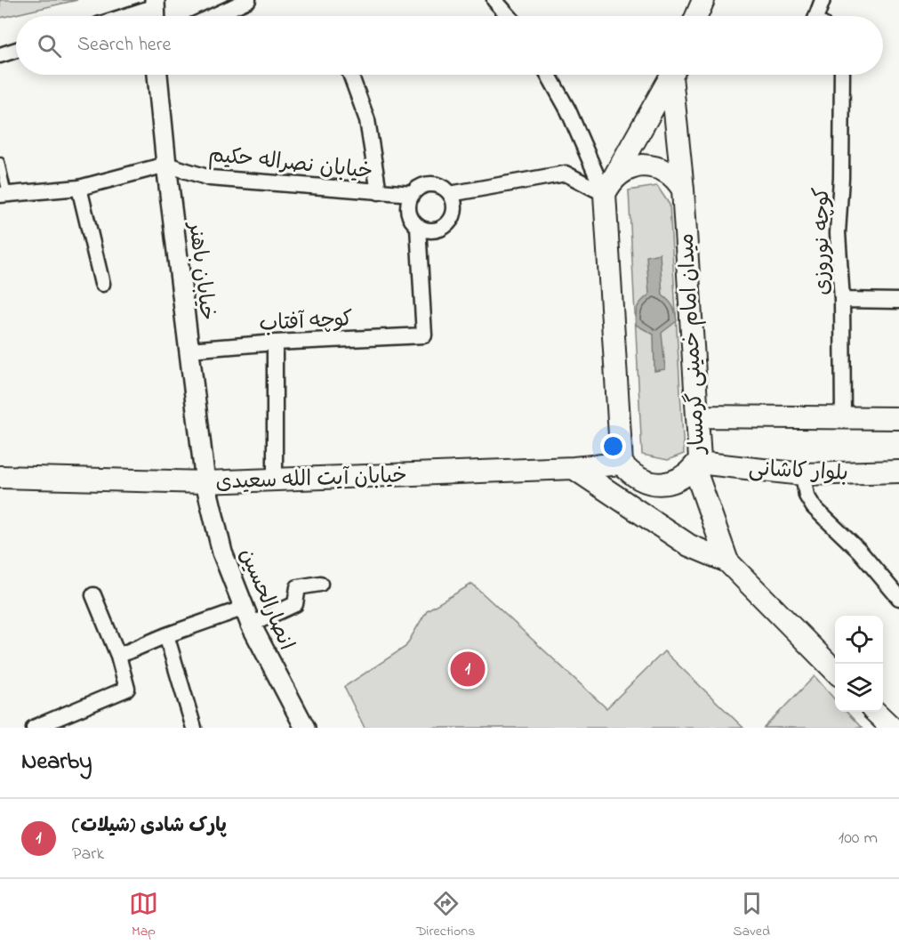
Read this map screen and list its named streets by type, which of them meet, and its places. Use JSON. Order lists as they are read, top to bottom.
{
  "streets": {
    "main road": ["میدان امام خمینی گرمسار", "بلوار کاشانی", "خیابان آیت الله سعیدی"],
    "street": [
      "خیابان نصراله حکیم",
      "کوچه نوروزی",
      "خیابان باهنر",
      "کوچه آفتاب",
      "انصارالحسین"
    ]
  },
  "crossings": [
    ["خیابان نصراله حکیم", "خیابان باهنر"],
    ["خیابان نصراله حکیم", "کوچه آفتاب"],
    ["خیابان باهنر", "کوچه آفتاب"],
    ["خیابان باهنر", "خیابان آیت الله سعیدی"],
    ["خیابان باهنر", "انصارالحسین"],
    ["میدان امام خمینی گرمسار", "بلوار کاشانی"],
    ["میدان امام خمینی گرمسار", "خیابان آیت الله سعیدی"],
    ["خیابان آیت الله سعیدی", "انصارالحسین"]
  ],
  "page": {
    "search": "Search here",
    "pins": "1",
    "heading": "Nearby",
    "list": [
      {
        "mark": "1",
        "name": "پارک شادی (شیلات)",
        "note": "Park",
        "value": "100 m"
      }
    ],
    "nav": ["Map", "Directions", "Saved"]
  }
}
